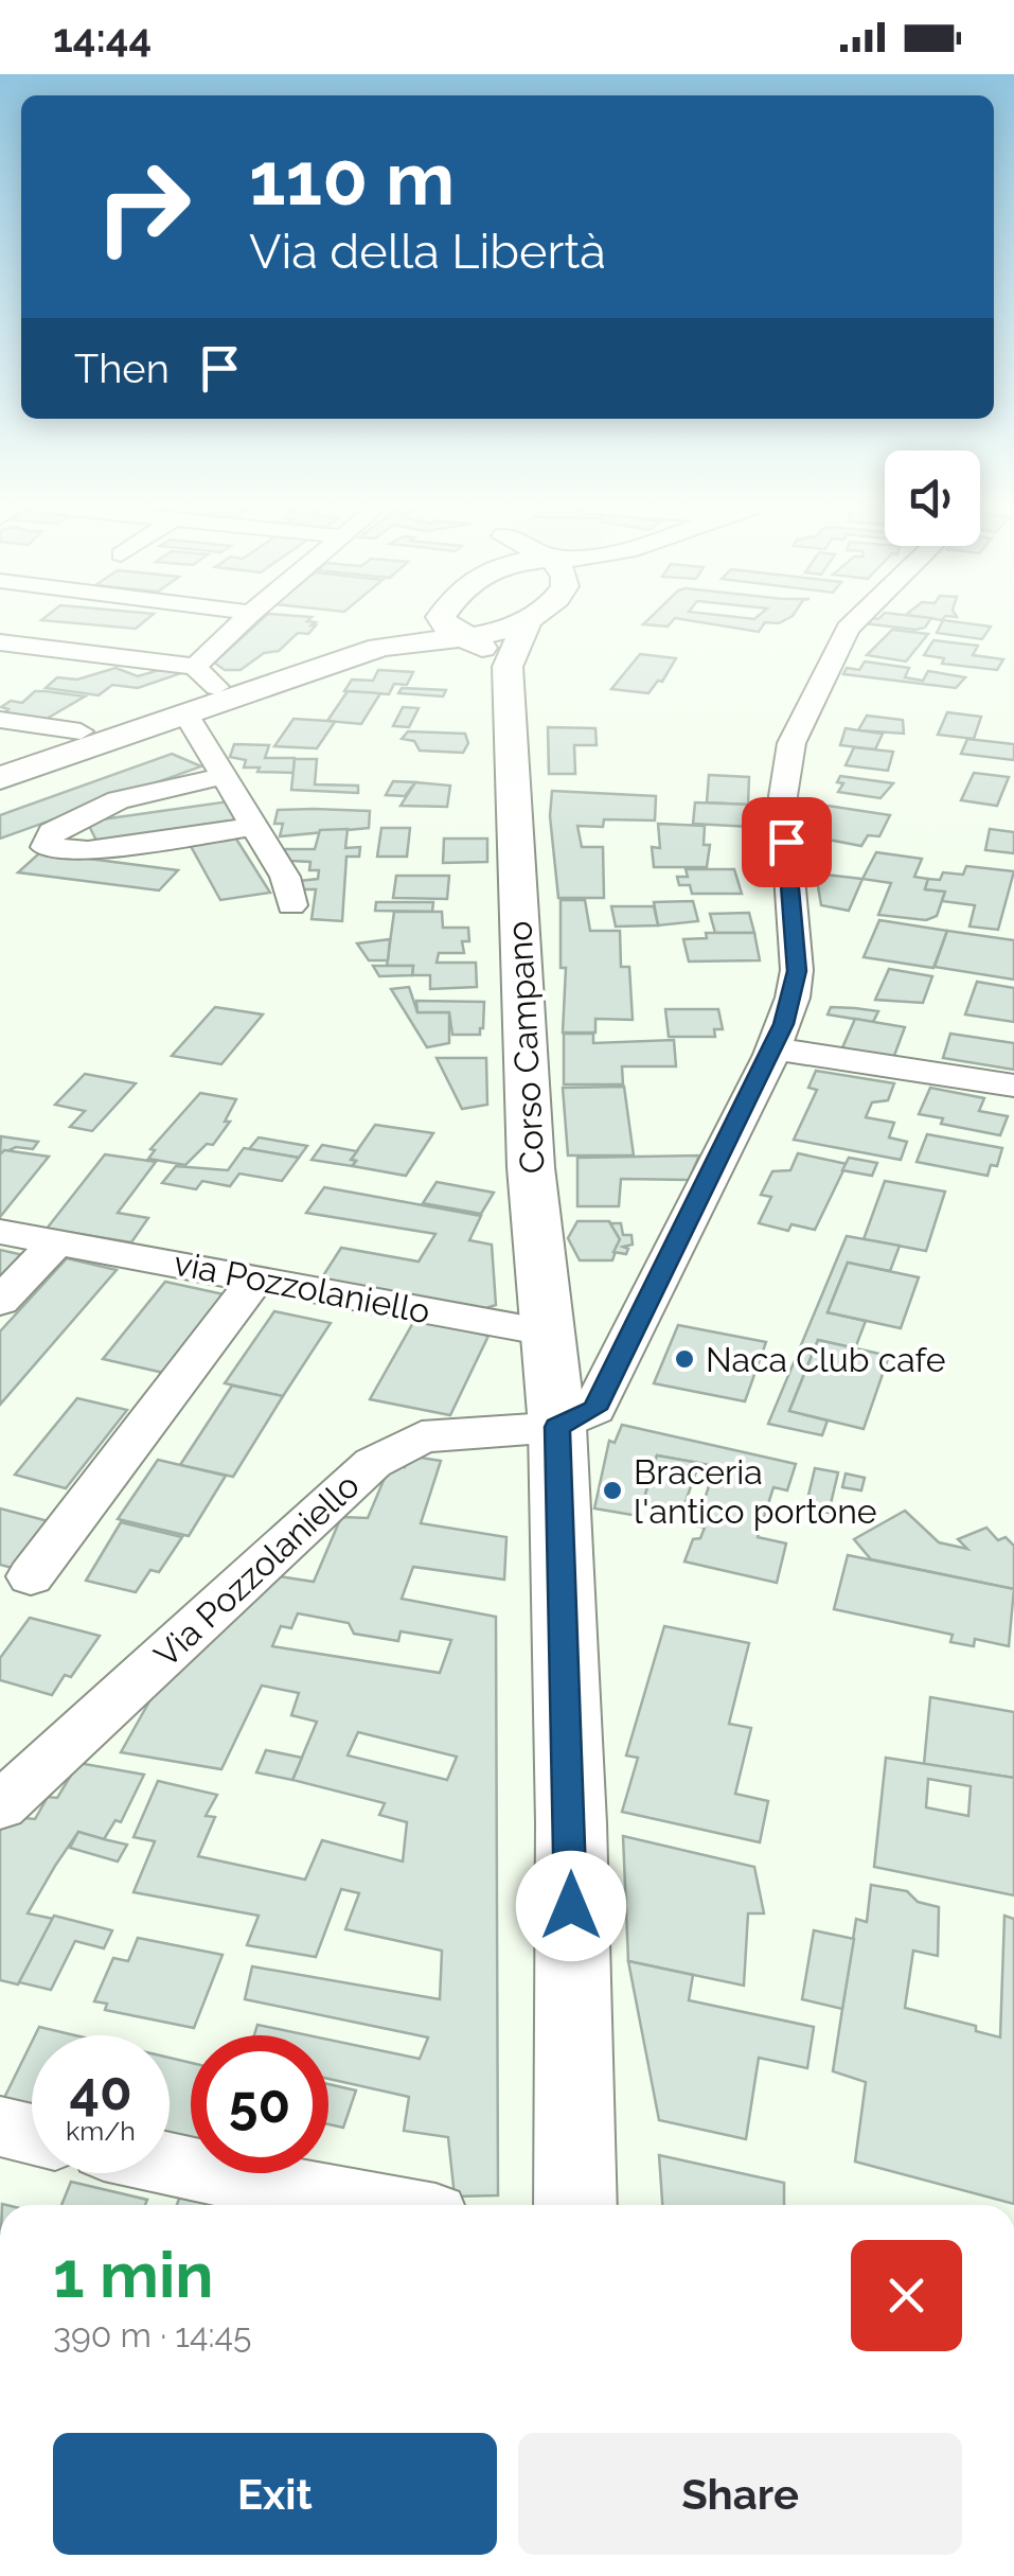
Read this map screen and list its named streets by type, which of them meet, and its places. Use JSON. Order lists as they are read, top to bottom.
{
  "streets": {
    "main road": ["Corso Campano"],
    "street": ["via Pozzolaniello", "Via Pozzolaniello"]
  },
  "crossings": [
    ["Corso Campano", "via Pozzolaniello"],
    ["Corso Campano", "Via Pozzolaniello"],
    ["via Pozzolaniello", "Via Pozzolaniello"]
  ],
  "places": ["Naca Club cafe", "Braceria l'antico portone"],
  "page": {
    "status": "14:44",
    "turn": ["110 m", "Via della Libertà"],
    "then": "Then",
    "speed": "40 km/h",
    "limit": "50",
    "heading": ["1 min", "390 m · 14:45"],
    "buttons": ["Exit", "Share"]
  }
}
